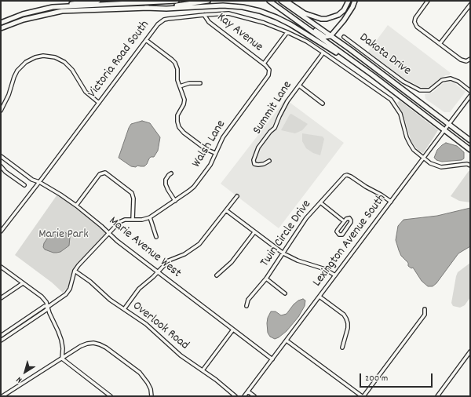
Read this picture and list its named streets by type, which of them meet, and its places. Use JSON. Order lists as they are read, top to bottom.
{
  "streets": {
    "street": [
      "Kay Avenue",
      "Dakota Drive",
      "Victoria Road South",
      "Summit Lane",
      "Walsh Lane",
      "Twin Circle Drive",
      "Lexington Avenue South",
      "Marie Avenue West",
      "Overlook Road"
    ]
  },
  "crossings": [
    ["Kay Avenue", "Victoria Road South"],
    ["Kay Avenue", "Walsh Lane"],
    ["Victoria Road South", "Summit Lane"],
    ["Victoria Road South", "Lexington Avenue South"],
    ["Victoria Road South", "Marie Avenue West"],
    ["Walsh Lane", "Marie Avenue West"],
    ["Walsh Lane", "Overlook Road"],
    ["Twin Circle Drive", "Lexington Avenue South"],
    ["Lexington Avenue South", "Marie Avenue West"]
  ],
  "parks": ["Marie Park"],
  "scale_bar": "200 m",
  "north": "bottom left"
}
